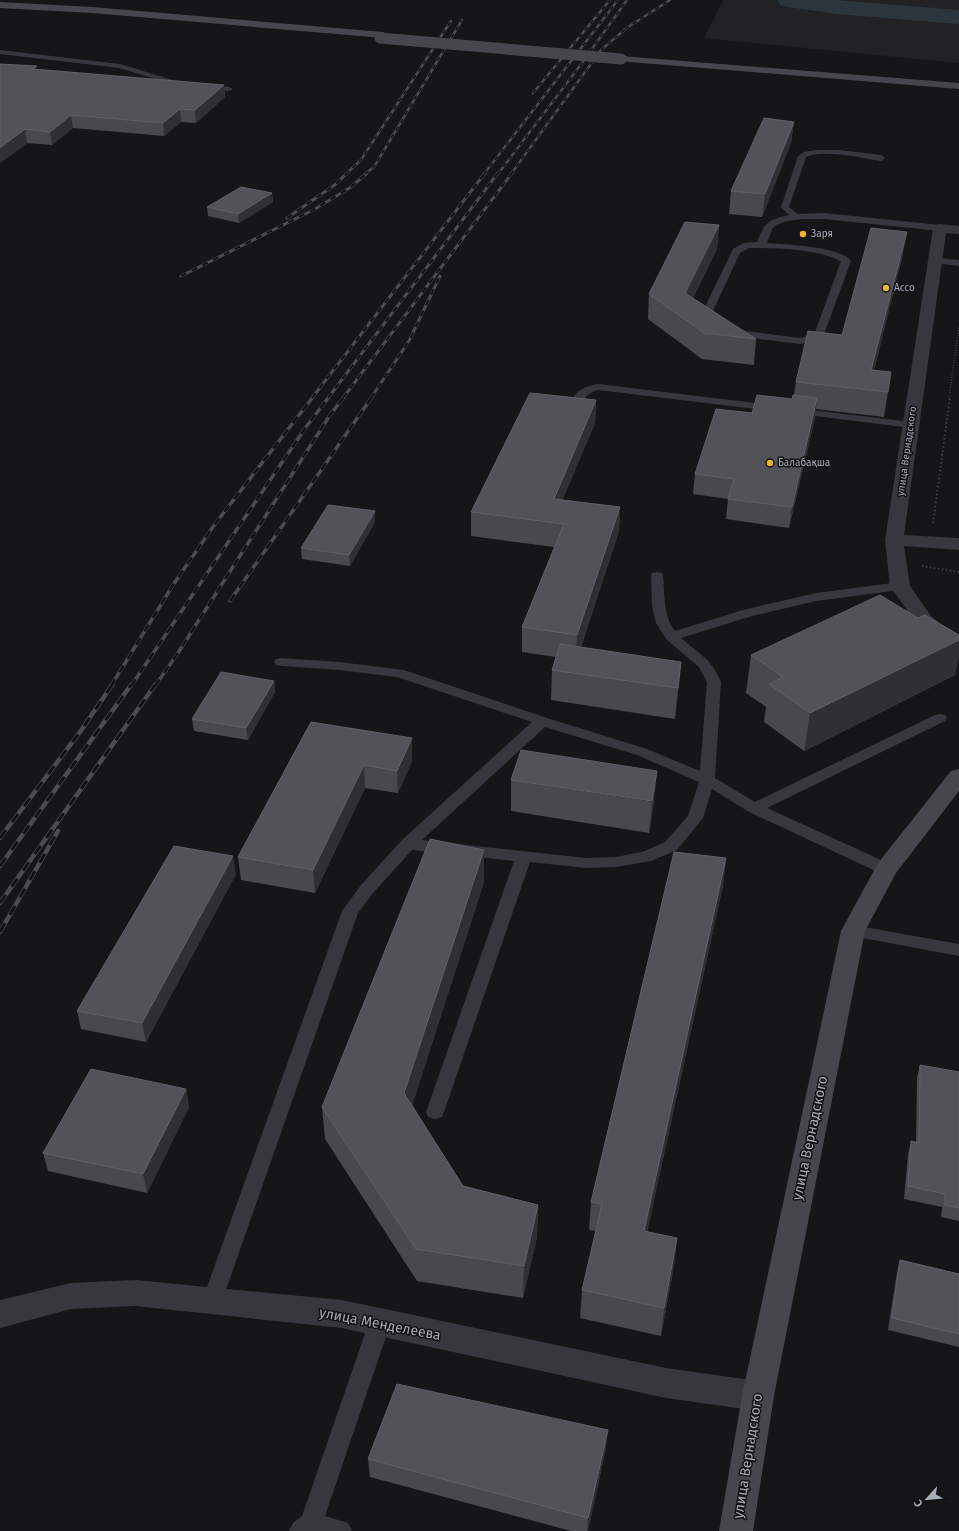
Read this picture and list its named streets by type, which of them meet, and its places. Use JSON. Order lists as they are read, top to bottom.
{
  "streets": {
    "street": ["улица Вернадского", "улица Менделеева"]
  },
  "crossings": [
    ["улица Вернадского", "улица Менделеева"]
  ],
  "places": ["Заря", "Ассо", "Балабақша"],
  "north": "bottom left"
}
